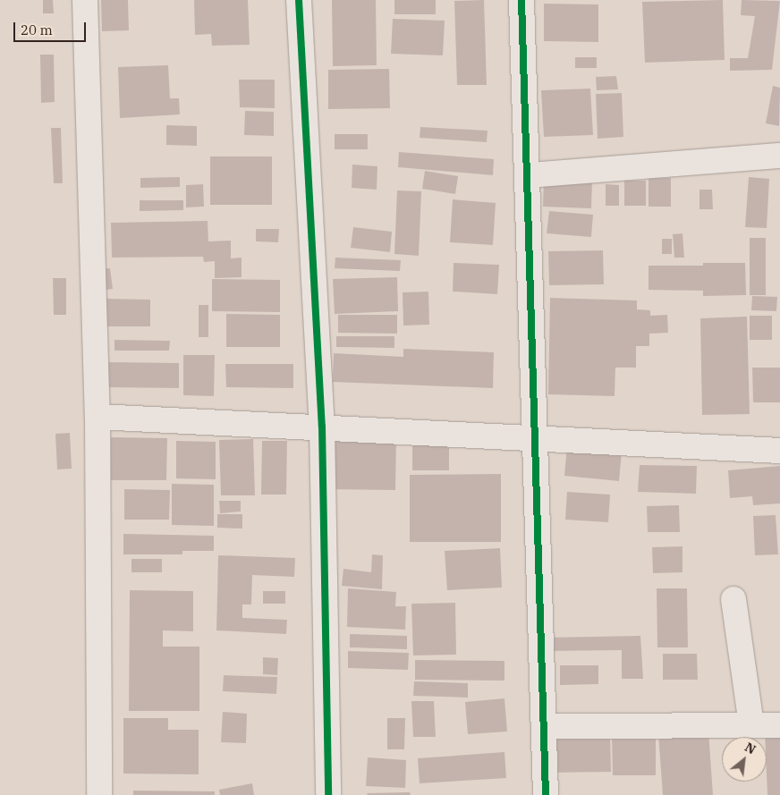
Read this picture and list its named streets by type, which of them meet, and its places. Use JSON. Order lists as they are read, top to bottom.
{
  "scale_bar": "20 m",
  "north": "top right"
}
